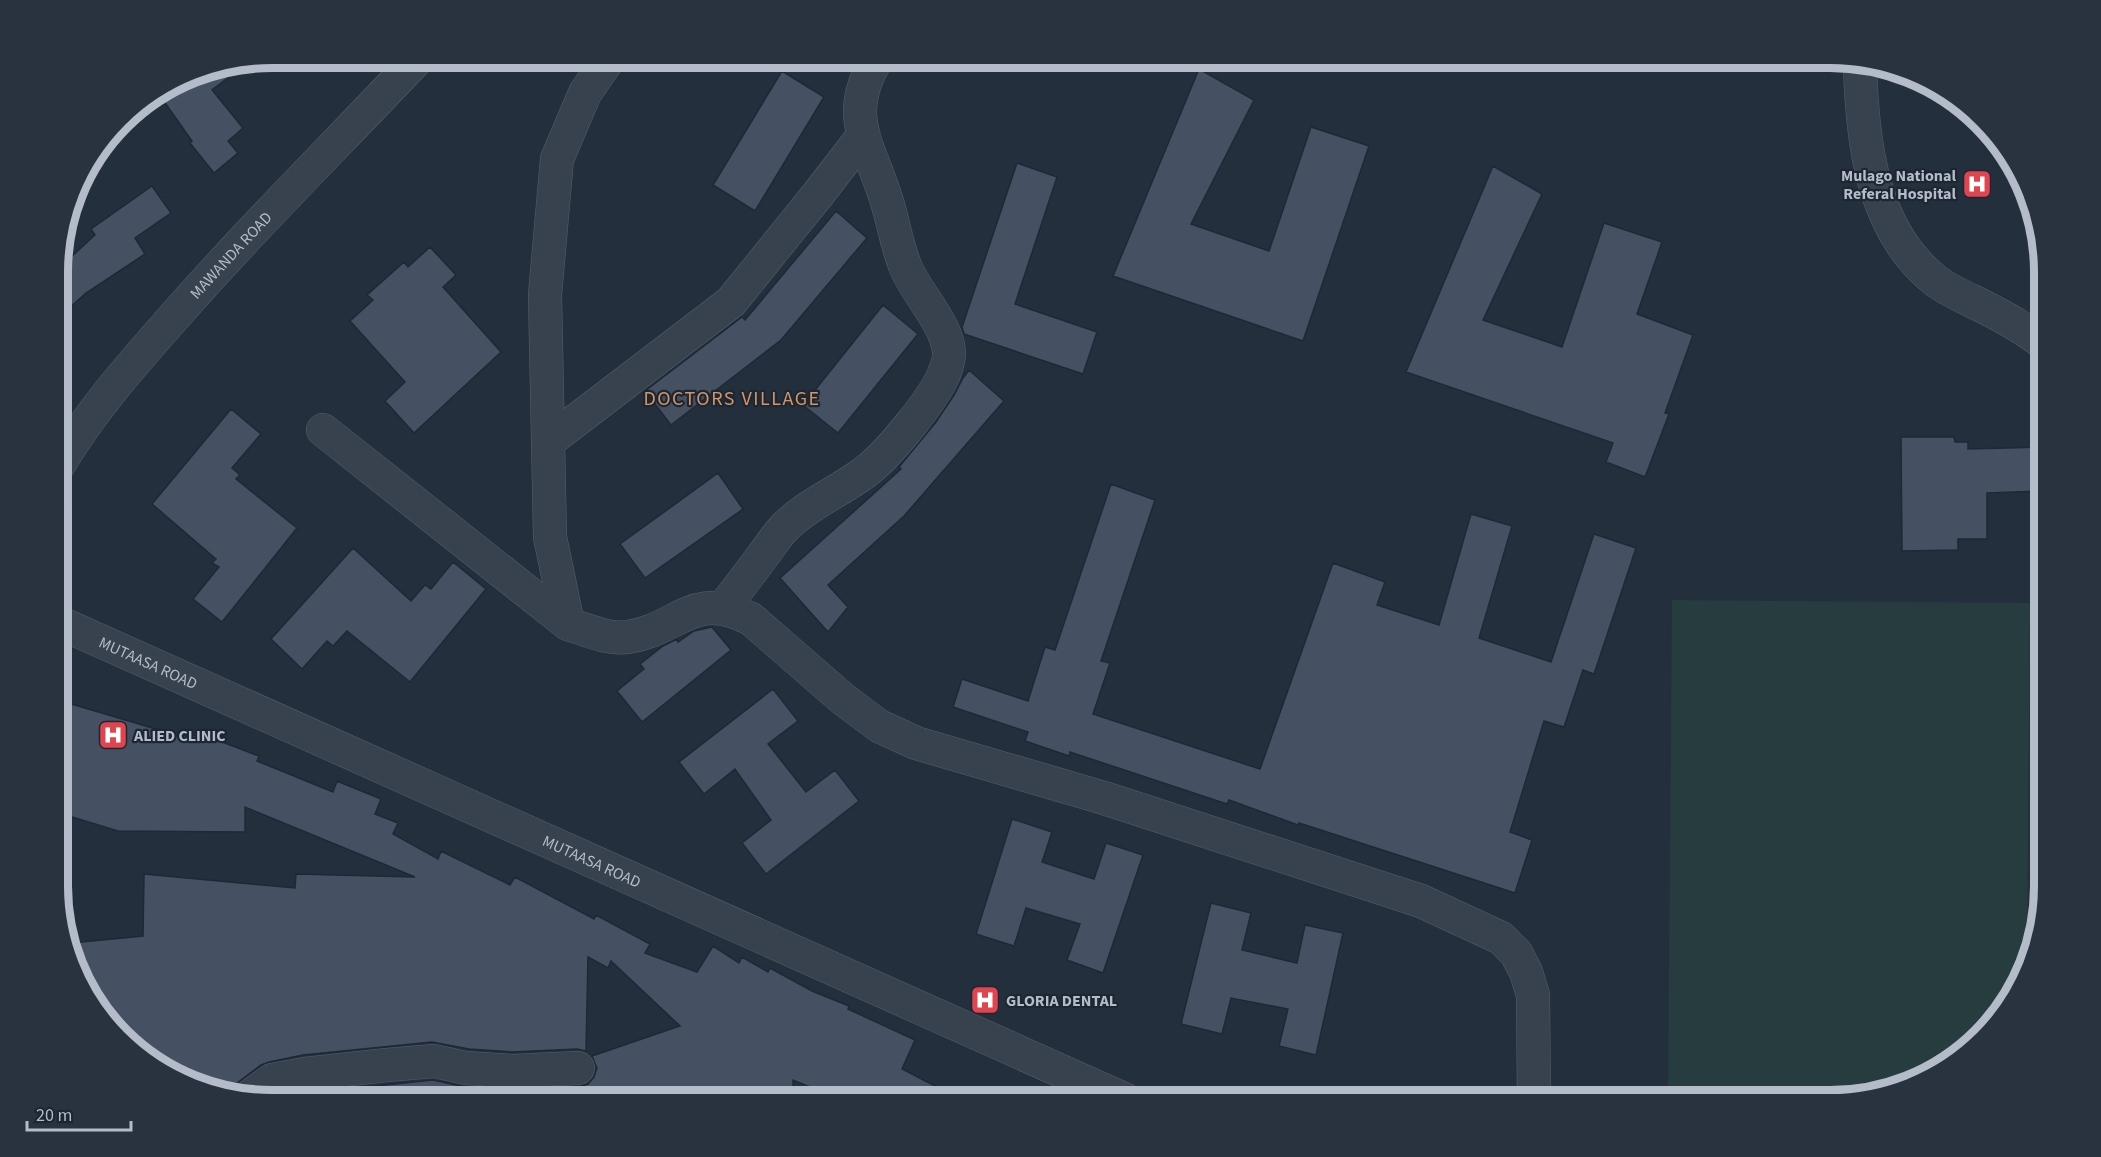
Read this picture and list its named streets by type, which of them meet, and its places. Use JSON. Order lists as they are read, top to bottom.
{
  "streets": {
    "street": ["MAWANDA ROAD", "MUTAASA ROAD"]
  },
  "districts": ["DOCTORS VILLAGE"],
  "places": {
    "hospital": ["Mulago National Referal Hospital", "ALIED CLINIC", "GLORIA DENTAL"]
  },
  "scale_bar": "20 m"
}
